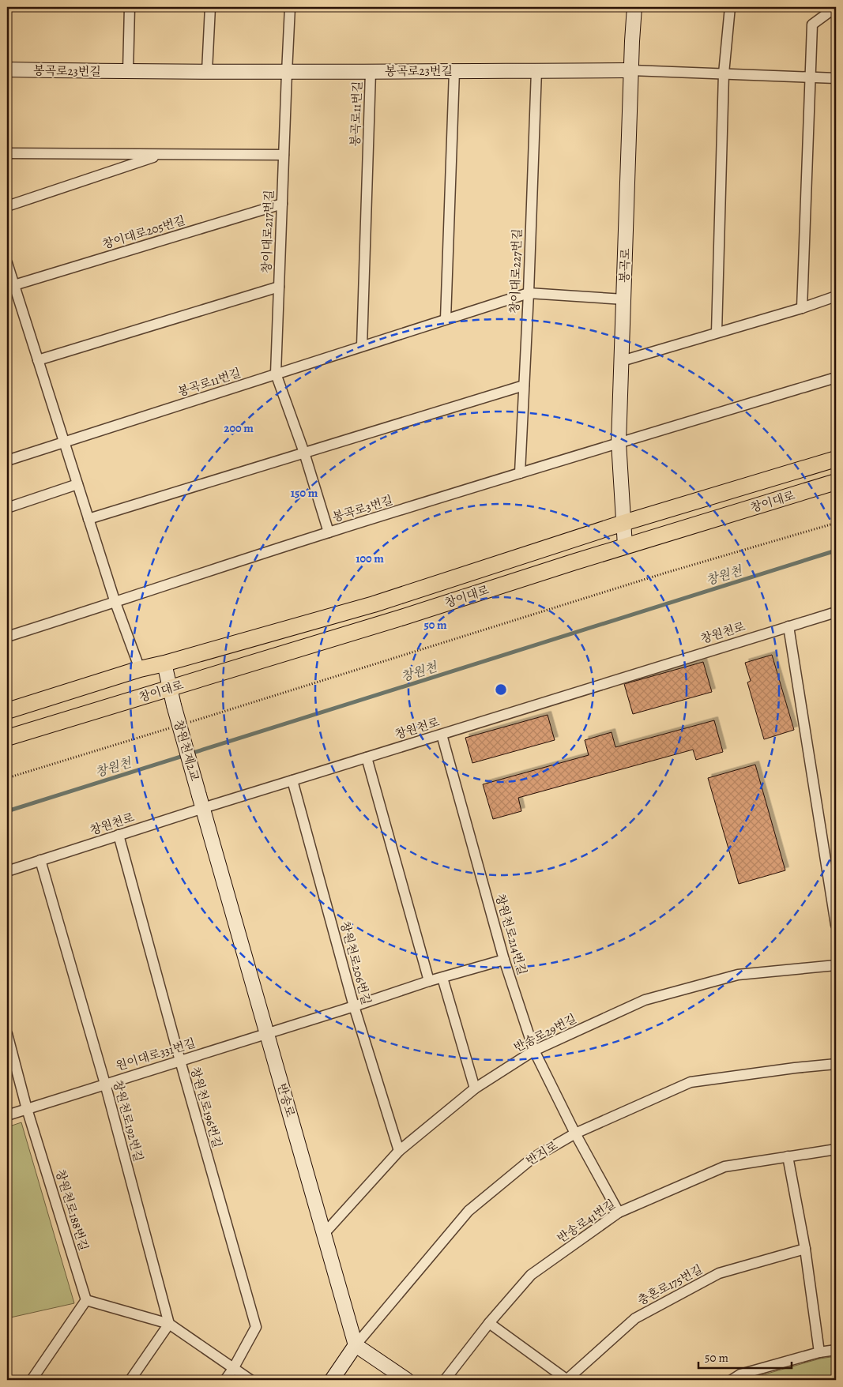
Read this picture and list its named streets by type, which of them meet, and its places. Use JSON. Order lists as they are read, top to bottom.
{
  "streets": {
    "main road": ["창이대로"],
    "street": [
      "봉곡로23번길",
      "봉곡로11번길",
      "창이대로217번길",
      "창이대로205번길",
      "봉곡로",
      "창이대로227번길",
      "봉곡로3번길",
      "창원천로",
      "창원천제2교",
      "창원천로214번길",
      "창원천로206번길",
      "반송로29번길",
      "원이대로331번길",
      "반송로",
      "창원천로196번길",
      "창원천로192번길",
      "반지로",
      "창원천로188번길",
      "반송로41번길",
      "충혼로175번길"
    ]
  },
  "crossings": [
    ["봉곡로23번길", "봉곡로11번길"],
    ["봉곡로23번길", "창이대로217번길"],
    ["봉곡로23번길", "봉곡로"],
    ["봉곡로23번길", "창이대로227번길"],
    ["봉곡로11번길", "창이대로217번길"],
    ["봉곡로11번길", "봉곡로"],
    ["봉곡로11번길", "창이대로227번길"],
    ["창이대로217번길", "창이대로205번길"],
    ["창이대로217번길", "봉곡로3번길"],
    ["봉곡로", "창이대로"],
    ["봉곡로", "봉곡로3번길"],
    ["창이대로227번길", "봉곡로3번길"],
    ["창이대로", "창원천제2교"],
    ["창원천로", "창원천제2교"],
    ["창원천로", "창원천로214번길"],
    ["창원천로", "창원천로206번길"],
    ["창원천로", "반송로"],
    ["창원천로", "창원천로196번길"],
    ["창원천로", "창원천로192번길"],
    ["창원천제2교", "반송로"],
    ["창원천로214번길", "반송로29번길"],
    ["창원천로214번길", "원이대로331번길"],
    ["창원천로214번길", "반지로"],
    ["창원천로214번길", "반송로41번길"],
    ["창원천로206번길", "반송로29번길"],
    ["창원천로206번길", "원이대로331번길"],
    ["반송로29번길", "반송로"],
    ["원이대로331번길", "반송로"],
    ["원이대로331번길", "창원천로196번길"],
    ["원이대로331번길", "창원천로192번길"],
    ["원이대로331번길", "창원천로188번길"],
    ["반송로", "반지로"],
    ["반송로41번길", "충혼로175번길"]
  ],
  "water": ["창원천"],
  "scale_bar": "50 m",
  "rings": [
    "200 m",
    "150 m",
    "100 m",
    "50 m"
  ]
}
